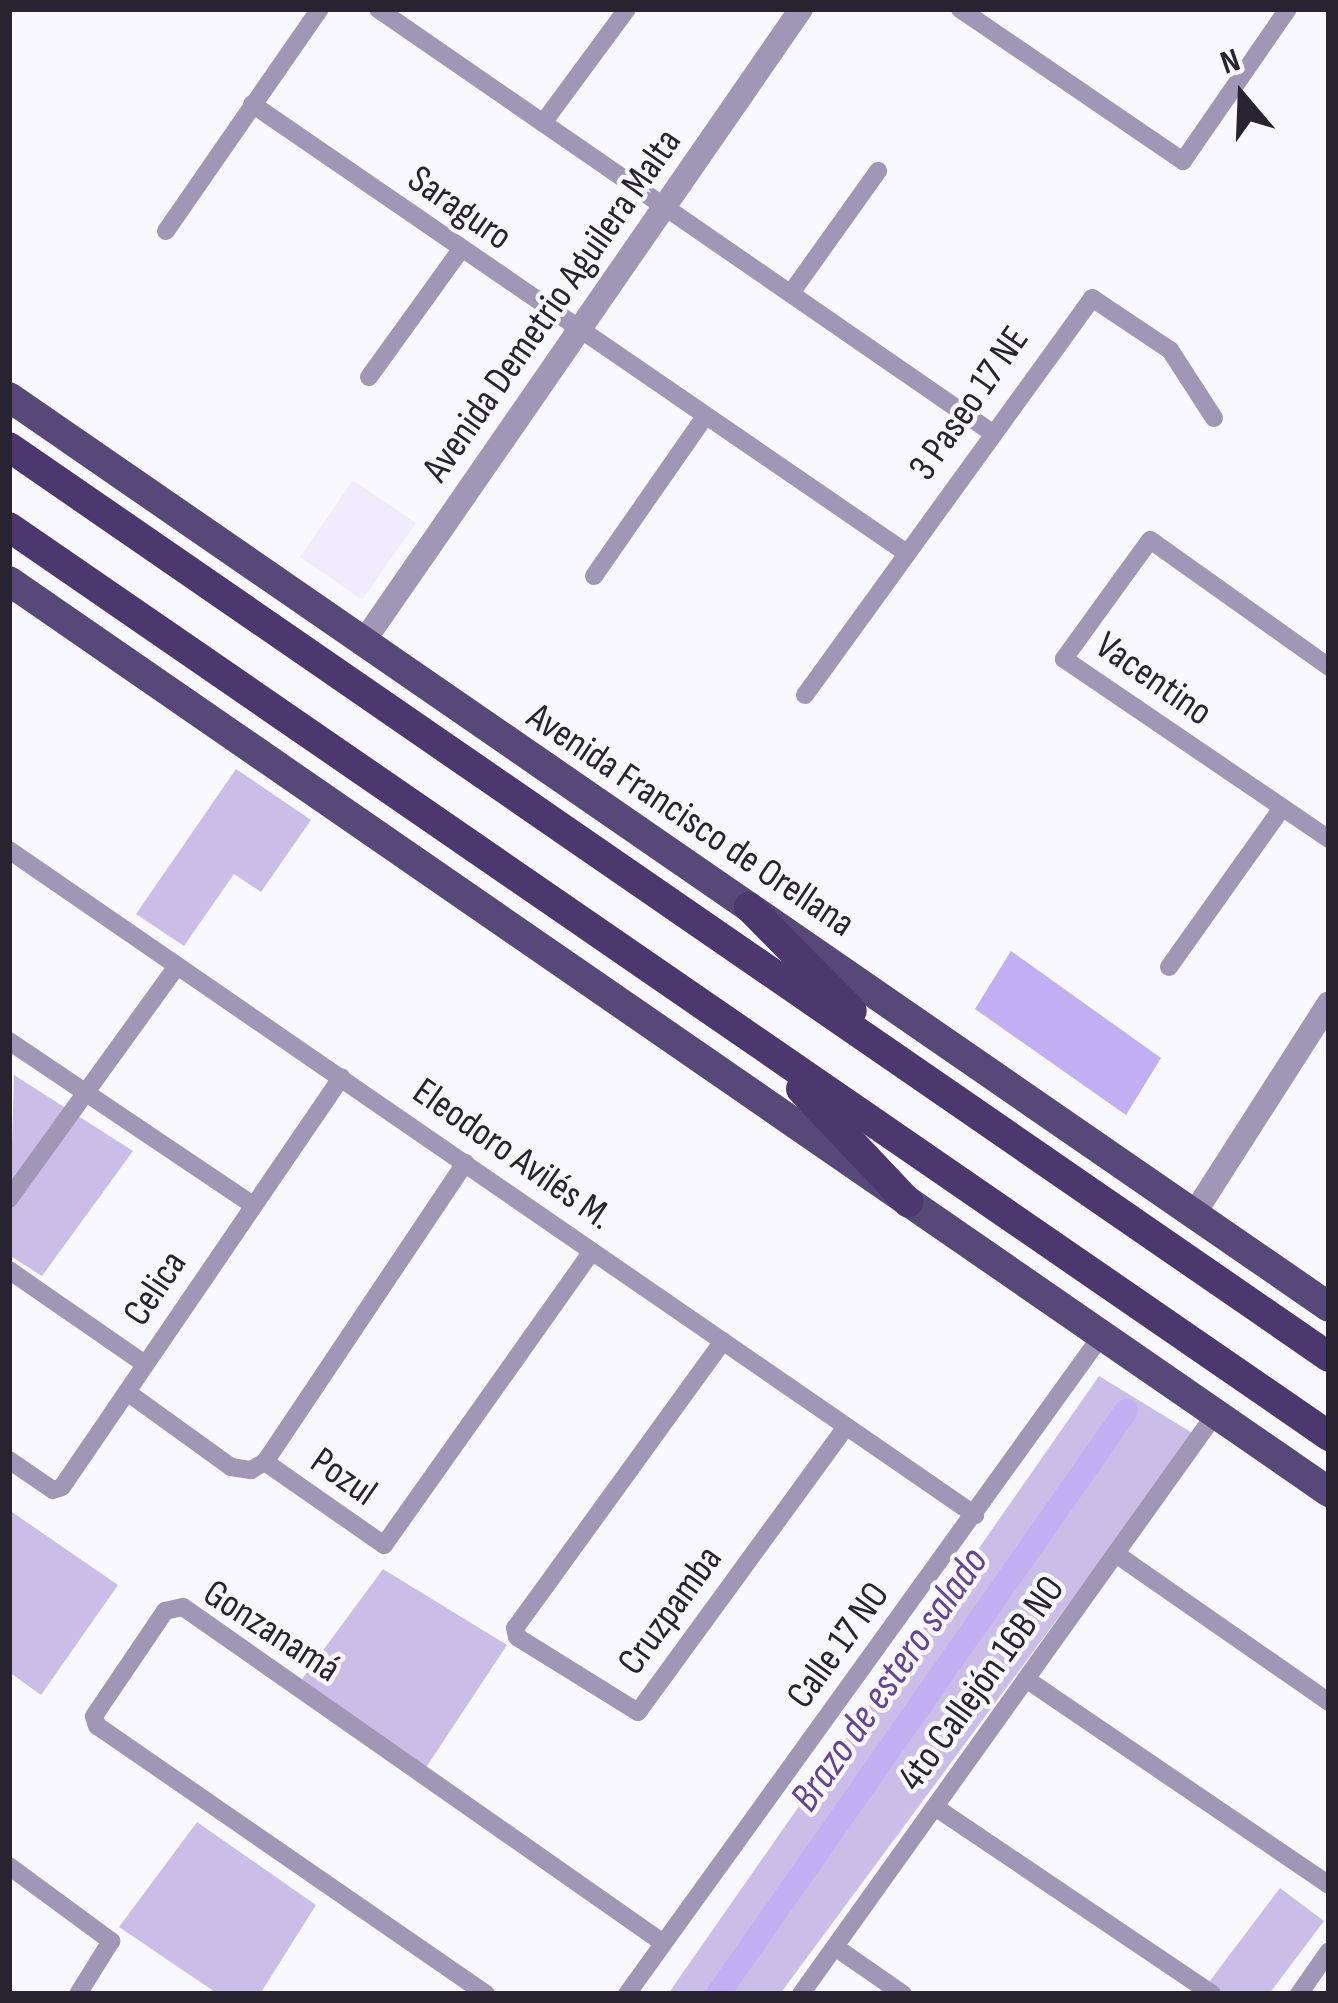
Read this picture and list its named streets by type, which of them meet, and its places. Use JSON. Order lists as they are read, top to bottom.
{
  "streets": {
    "highway": ["Avenida Francisco de Orellana"],
    "street": [
      "Saraguro",
      "Avenida Demetrio Aguilera Malta",
      "3 Paseo 17 NE",
      "Vacentino",
      "Eleodoro Avilés M.",
      "Celica",
      "Pozul",
      "Cruzpamba",
      "Gonzanamá",
      "Calle 17 NO",
      "4to Callejón 16B NO"
    ]
  },
  "crossings": [
    ["Saraguro", "Avenida Demetrio Aguilera Malta"],
    ["Saraguro", "3 Paseo 17 NE"],
    ["Avenida Demetrio Aguilera Malta", "Avenida Francisco de Orellana"],
    ["Eleodoro Avilés M.", "Celica"],
    ["Eleodoro Avilés M.", "Pozul"],
    ["Eleodoro Avilés M.", "Cruzpamba"],
    ["Eleodoro Avilés M.", "Calle 17 NO"],
    ["Gonzanamá", "Calle 17 NO"]
  ],
  "water": ["Brazo de estero salado"],
  "north": "top"
}
